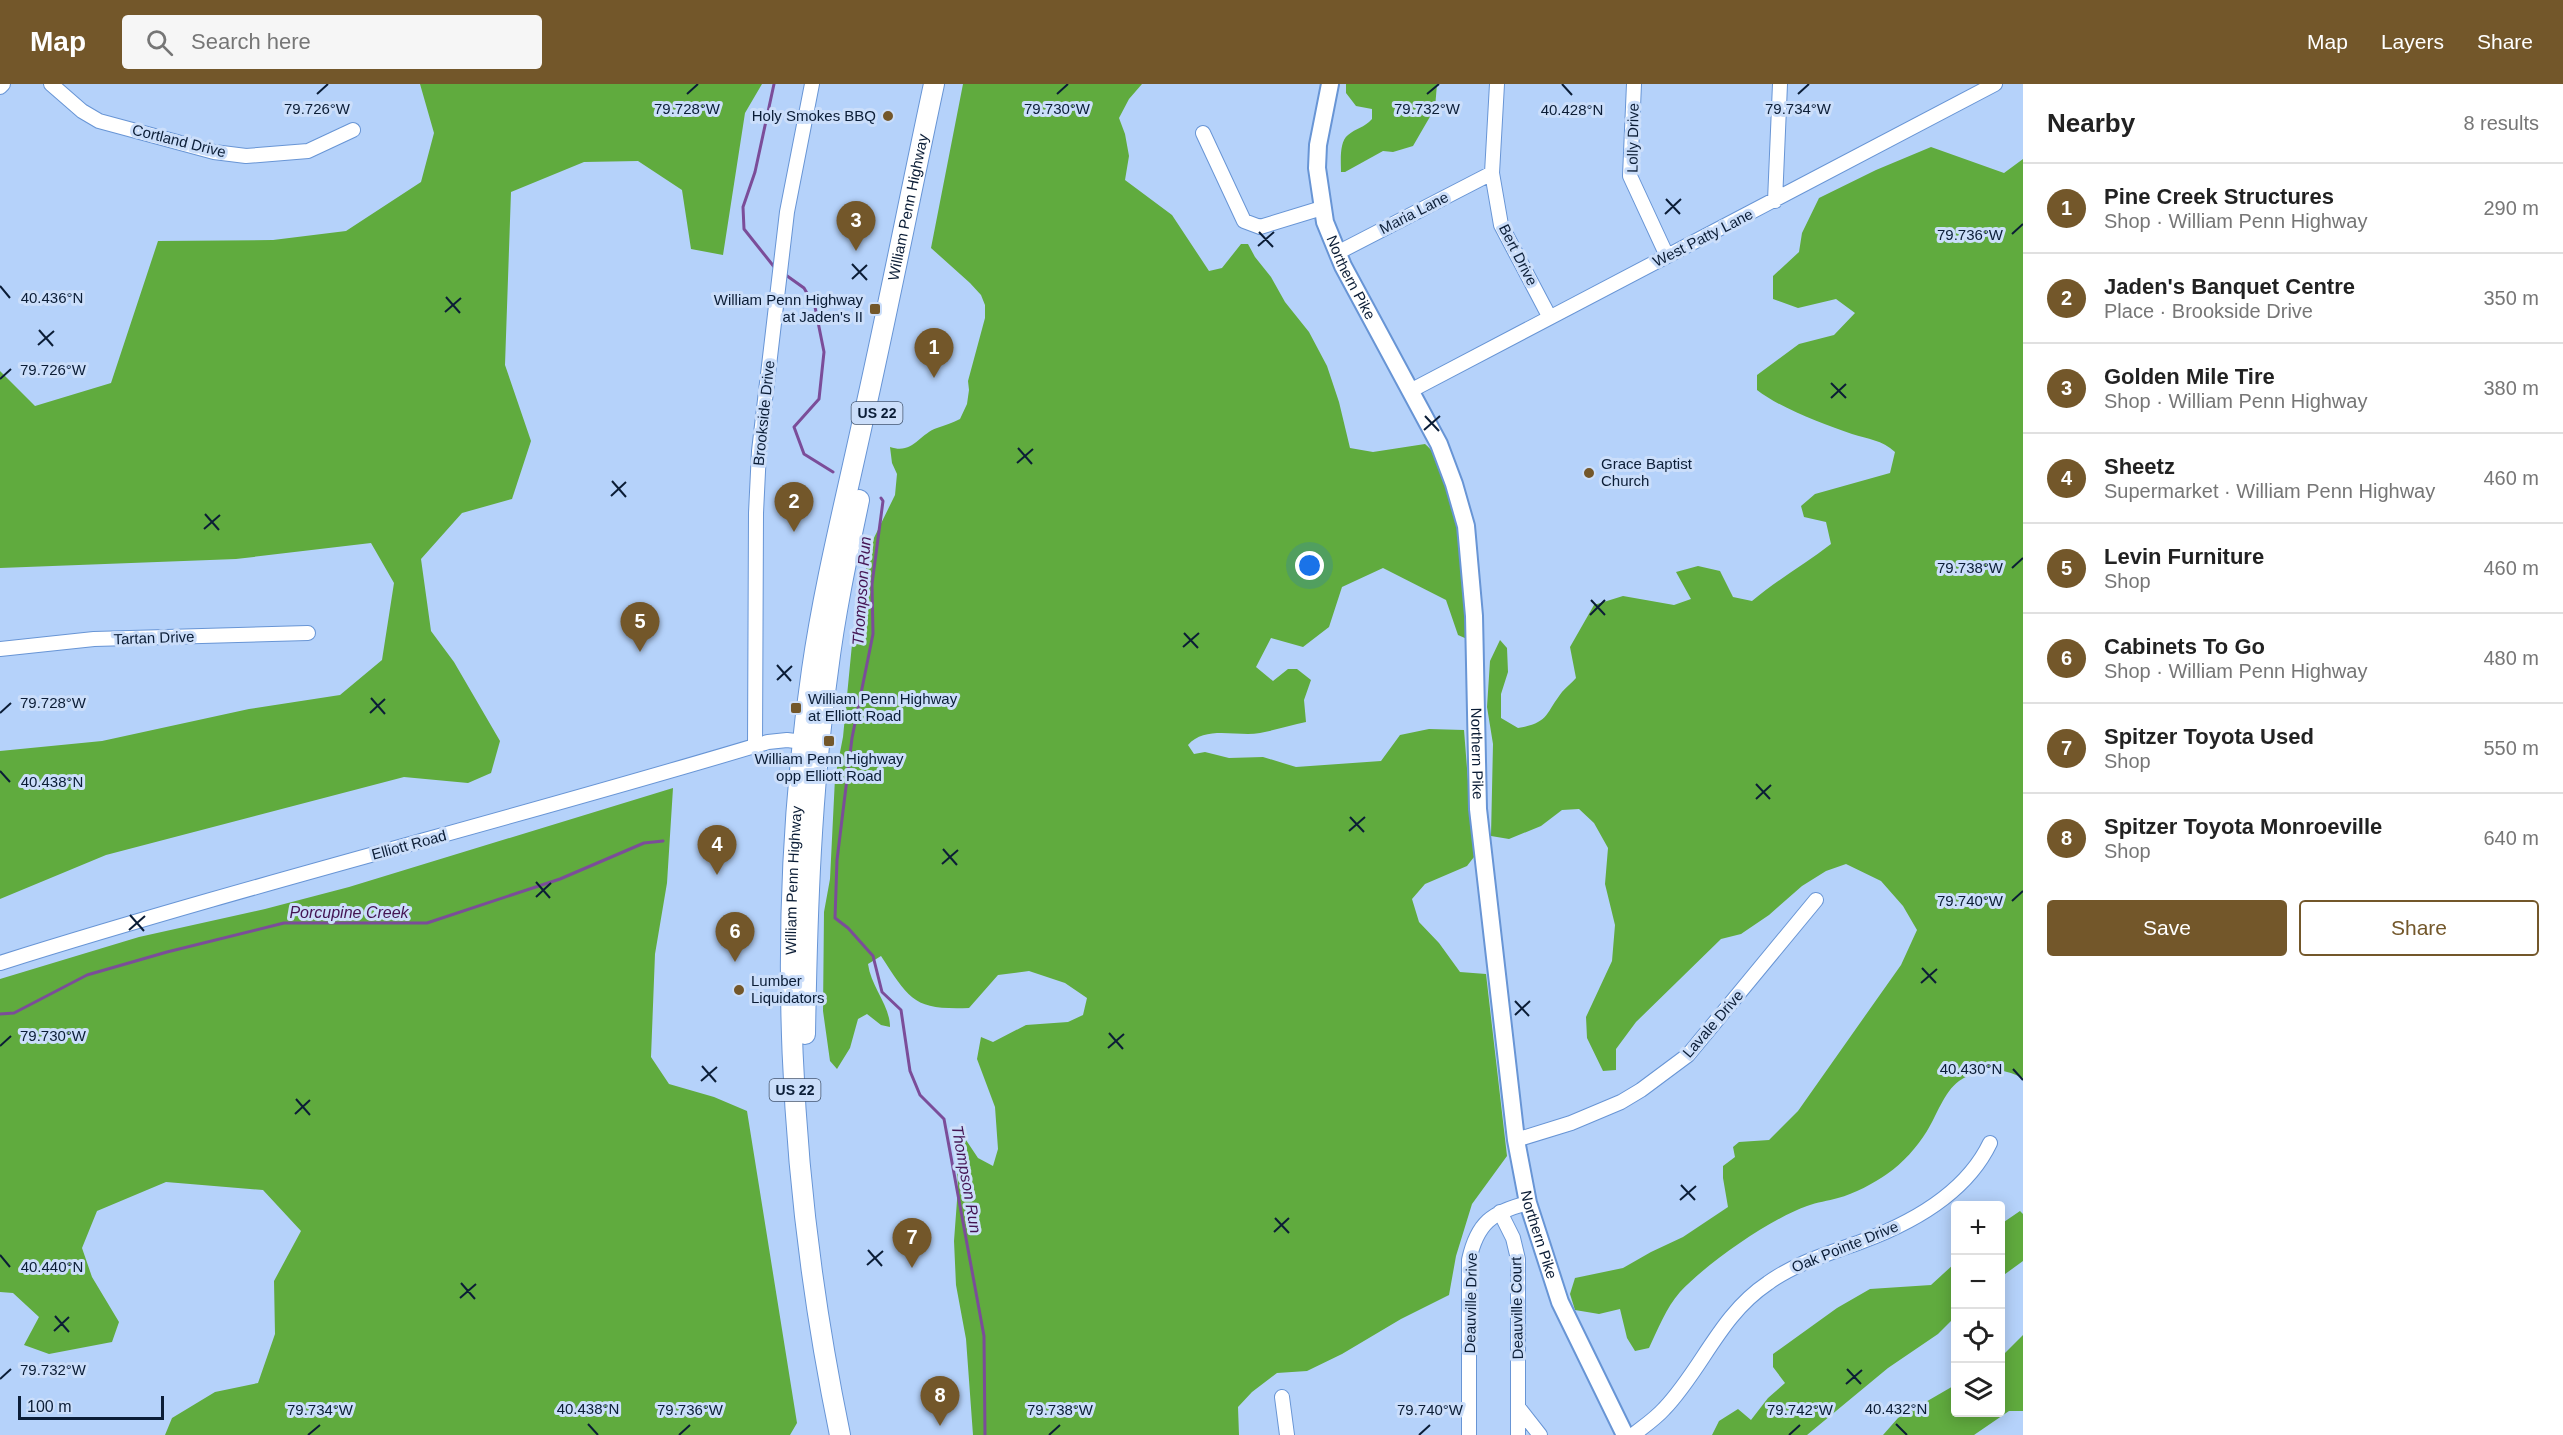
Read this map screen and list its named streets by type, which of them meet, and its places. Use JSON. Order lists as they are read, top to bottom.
{
  "streets": {
    "highway": ["William Penn Highway", "US 22"],
    "main road": ["Northern Pike"],
    "street": [
      "Lolly Drive",
      "Cortland Drive",
      "Maria Lane",
      "West Patty Lane",
      "Bert Drive",
      "Brookside Drive",
      "Tartan Drive",
      "Elliott Road",
      "Lavale Drive",
      "Oak Pointe Drive",
      "Deauville Drive",
      "Deauville Court"
    ]
  },
  "crossings": [
    ["Lolly Drive", "West Patty Lane"],
    ["William Penn Highway", "Elliott Road"],
    ["Maria Lane", "Bert Drive"],
    ["Maria Lane", "Northern Pike"],
    ["West Patty Lane", "Bert Drive"],
    ["West Patty Lane", "Northern Pike"],
    ["Northern Pike", "Lavale Drive"],
    ["Northern Pike", "Deauville Drive"],
    ["Brookside Drive", "Elliott Road"],
    ["Deauville Drive", "Deauville Court"]
  ],
  "water": ["Thompson Run", "Porcupine Creek"],
  "places": {
    "other": ["Holy Smokes BBQ", "Grace Baptist Church", "Lumber Liquidators"],
    "transit": ["William Penn Highway at Jaden's II", "William Penn Highway at Elliott Road", "William Penn Highway opp Elliott Road"]
  },
  "scale_bar": "100 m",
  "page": {
    "header": "Map",
    "search": "Search here",
    "nav": ["Map", "Layers", "Share"],
    "heading": ["Nearby", "8 results"],
    "list": [
      {
        "mark": "1",
        "name": "Pine Creek Structures",
        "note": "Shop · William Penn Highway",
        "value": "290 m"
      },
      {
        "mark": "2",
        "name": "Jaden's Banquet Centre",
        "note": "Place · Brookside Drive",
        "value": "350 m"
      },
      {
        "mark": "3",
        "name": "Golden Mile Tire",
        "note": "Shop · William Penn Highway",
        "value": "380 m"
      },
      {
        "mark": "4",
        "name": "Sheetz",
        "note": "Supermarket · William Penn Highway",
        "value": "460 m"
      },
      {
        "mark": "5",
        "name": "Levin Furniture",
        "note": "Shop",
        "value": "460 m"
      },
      {
        "mark": "6",
        "name": "Cabinets To Go",
        "note": "Shop · William Penn Highway",
        "value": "480 m"
      },
      {
        "mark": "7",
        "name": "Spitzer Toyota Used",
        "note": "Shop",
        "value": "550 m"
      },
      {
        "mark": "8",
        "name": "Spitzer Toyota Monroeville",
        "note": "Shop",
        "value": "640 m"
      }
    ],
    "pins": [
      "3",
      "1",
      "2",
      "5",
      "4",
      "6",
      "7",
      "8"
    ],
    "buttons": ["Save", "Share"],
    "map_buttons": ["+", "−"],
    "scale": "100 m"
  },
  "coordinates": [
    "79.726°W",
    "79.728°W",
    "79.732°W",
    "79.734°W",
    "79.730°W",
    "40.428°N",
    "79.736°W",
    "40.436°N",
    "79.738°W",
    "40.438°N",
    "79.740°W",
    "40.430°N",
    "40.440°N",
    "40.432°N",
    "79.742°W"
  ]
}
